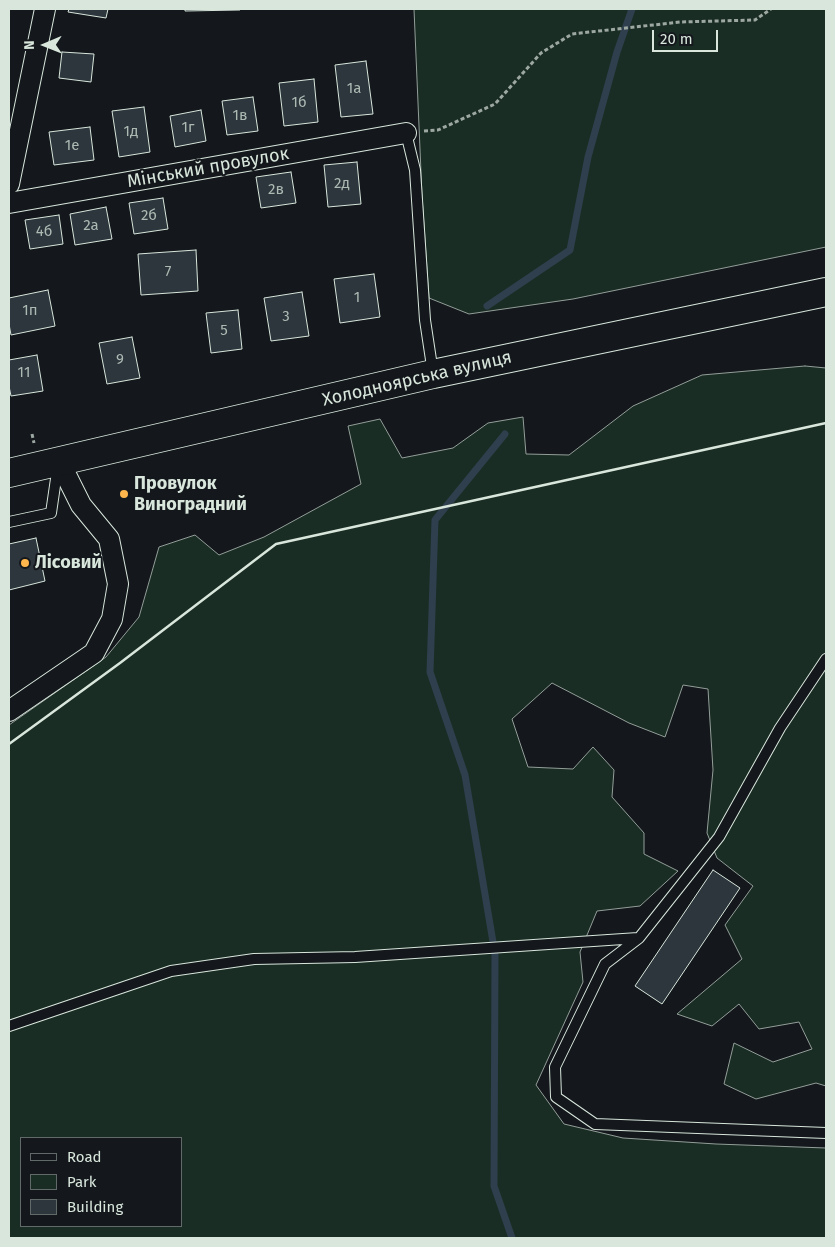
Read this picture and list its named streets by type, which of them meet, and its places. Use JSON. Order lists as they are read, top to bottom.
{
  "streets": {
    "main road": ["Холодноярська вулиця"],
    "street": ["Мінський провулок"]
  },
  "places": ["Провулок Виноградний", "Лісовий"],
  "house_numbers": [
    "1а",
    "1б",
    "1в",
    "1г",
    "1д",
    "1е",
    "2д",
    "2в",
    "2б",
    "2а",
    "4б",
    "7",
    "1",
    "1п",
    "3",
    "5",
    "9",
    "11"
  ],
  "legend": ["Road", "Park", "Building"],
  "scale_bar": "20 m",
  "north": "left"
}
